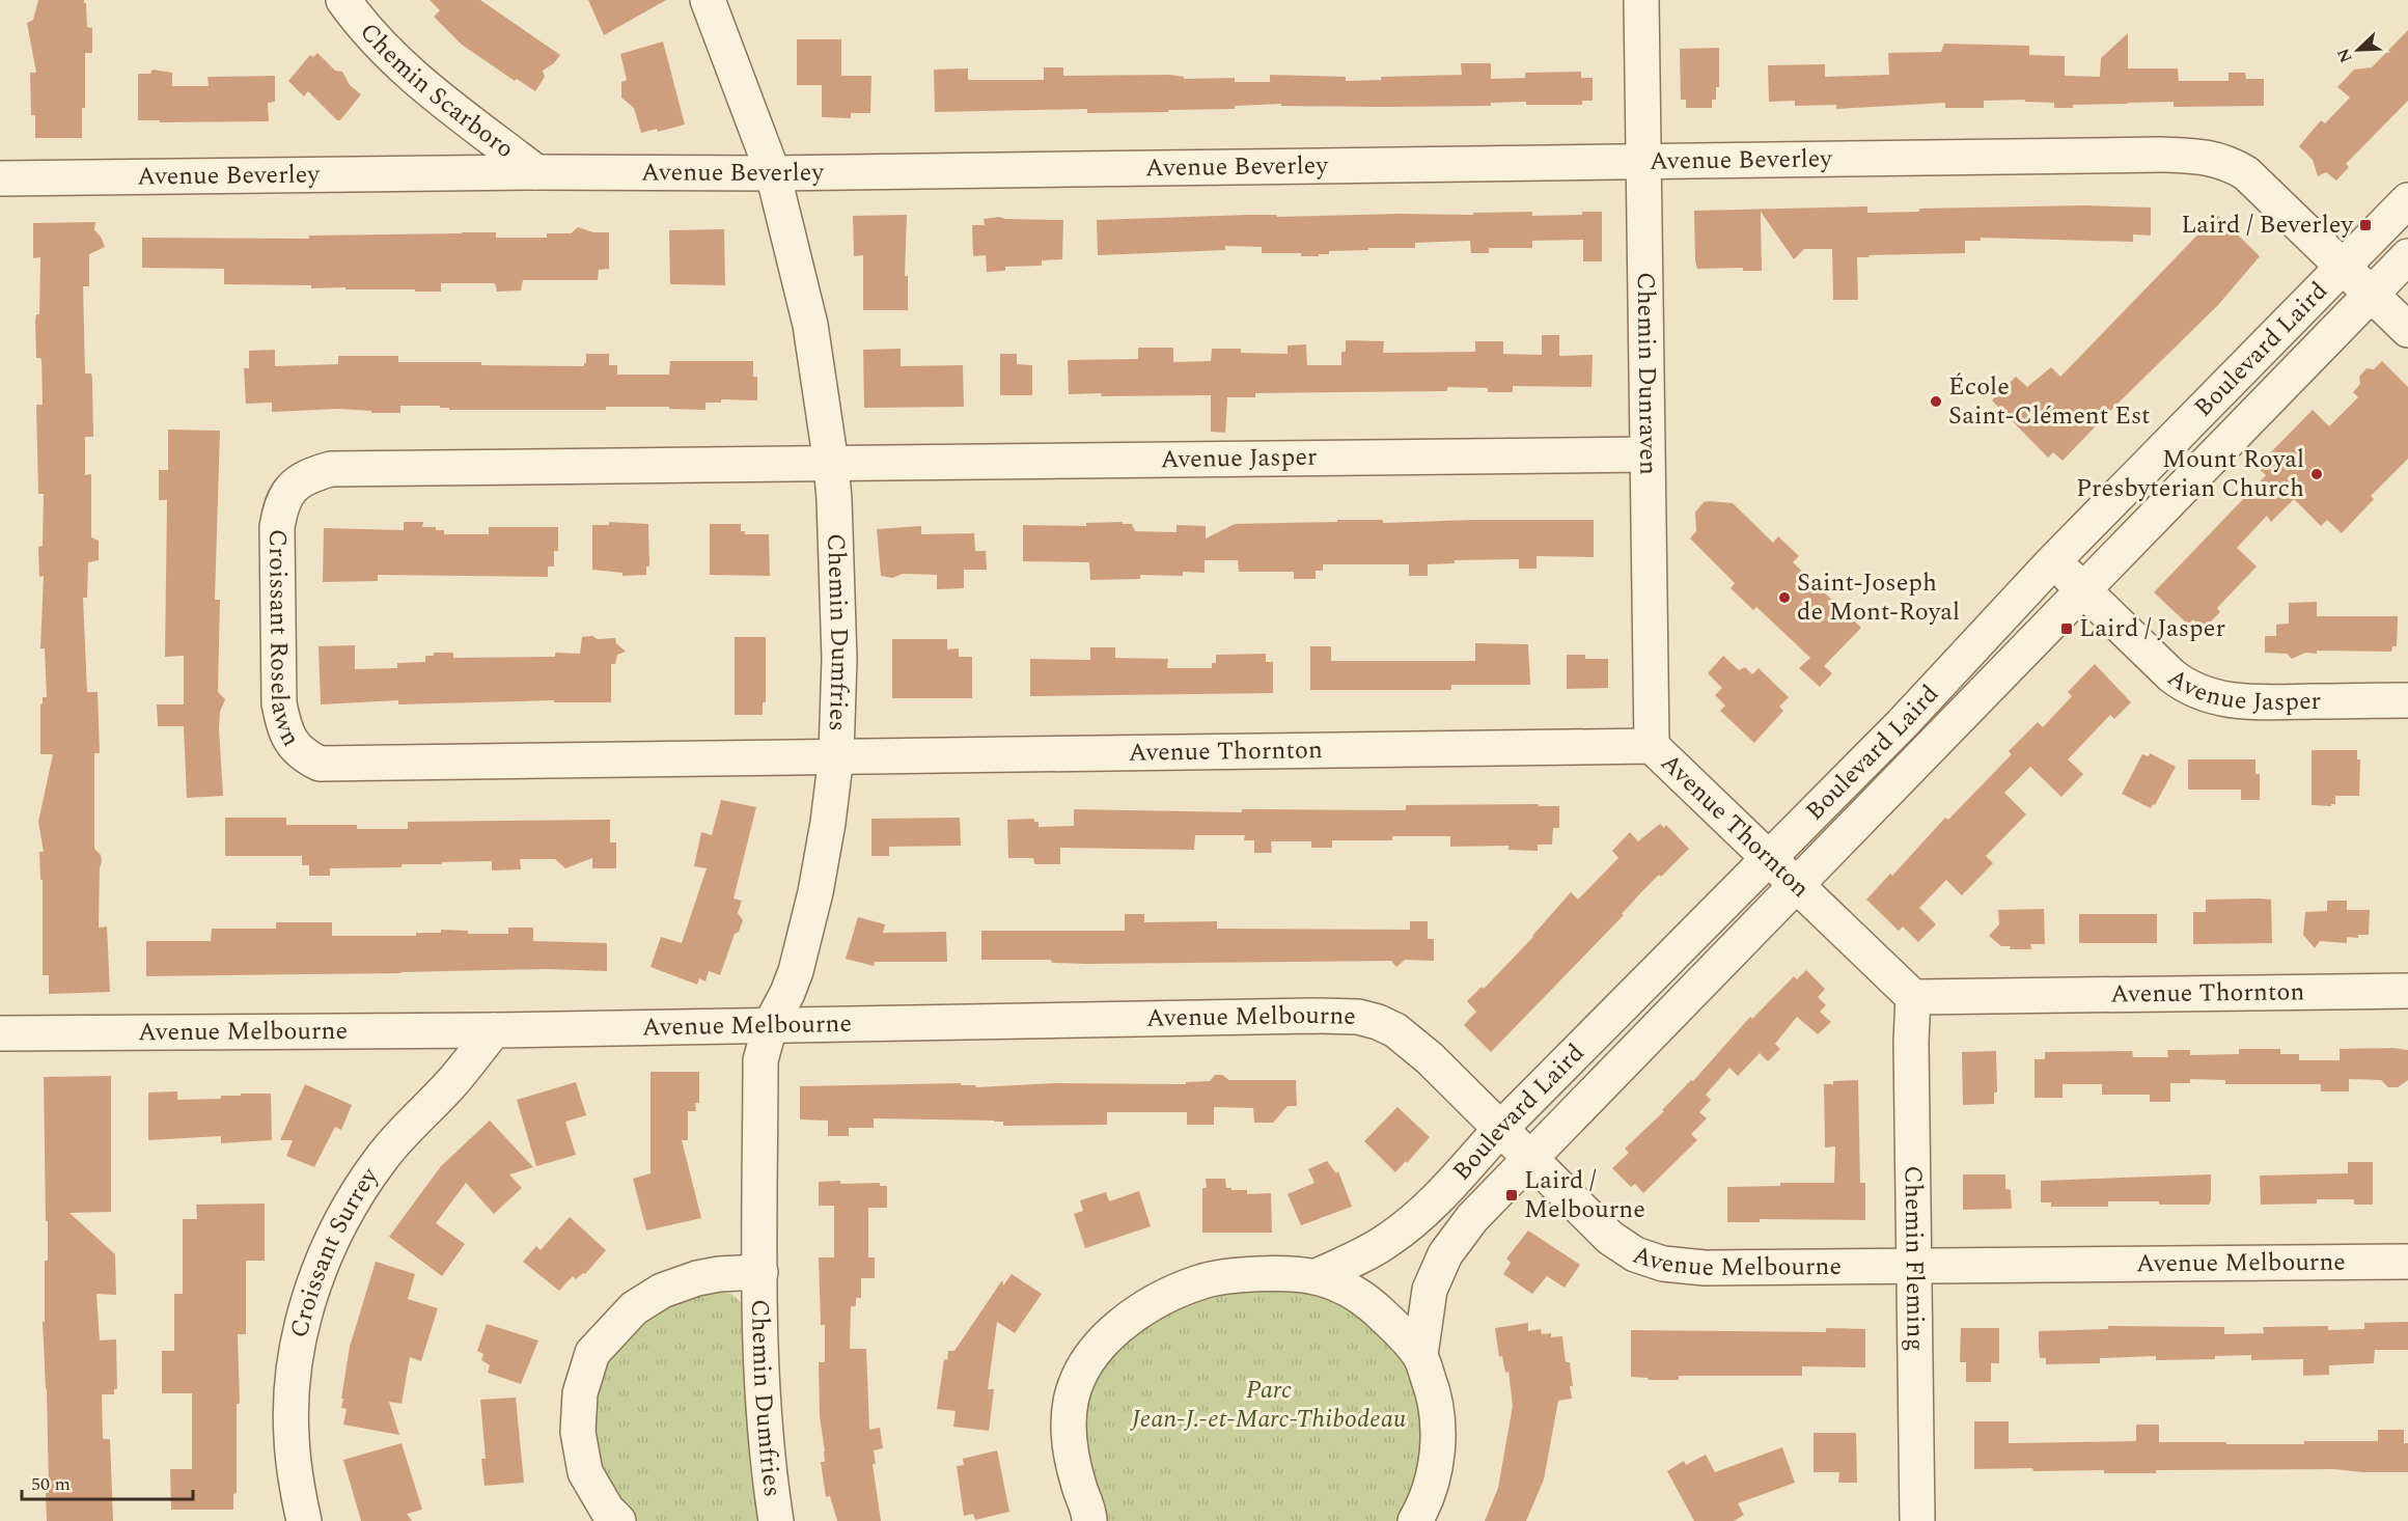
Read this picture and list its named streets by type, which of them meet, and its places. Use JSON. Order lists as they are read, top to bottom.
{
  "streets": {
    "street": [
      "Chemin Scarboro",
      "Avenue Beverley",
      "Boulevard Laird",
      "Chemin Dunraven",
      "Avenue Jasper",
      "Chemin Dumfries",
      "Croissant Roselawn",
      "Avenue Thornton",
      "Avenue Melbourne",
      "Croissant Surrey",
      "Chemin Fleming"
    ]
  },
  "crossings": [
    ["Chemin Scarboro", "Avenue Beverley"],
    ["Avenue Beverley", "Boulevard Laird"],
    ["Avenue Beverley", "Chemin Dunraven"],
    ["Avenue Beverley", "Chemin Dumfries"],
    ["Boulevard Laird", "Avenue Jasper"],
    ["Boulevard Laird", "Avenue Thornton"],
    ["Boulevard Laird", "Avenue Melbourne"],
    ["Chemin Dunraven", "Avenue Jasper"],
    ["Chemin Dunraven", "Avenue Thornton"],
    ["Avenue Jasper", "Chemin Dumfries"],
    ["Avenue Jasper", "Croissant Roselawn"],
    ["Chemin Dumfries", "Croissant Roselawn"],
    ["Chemin Dumfries", "Avenue Thornton"],
    ["Chemin Dumfries", "Avenue Melbourne"],
    ["Croissant Roselawn", "Avenue Thornton"],
    ["Avenue Thornton", "Chemin Fleming"],
    ["Avenue Melbourne", "Croissant Surrey"],
    ["Avenue Melbourne", "Chemin Fleming"]
  ],
  "parks": ["Parc Jean-J.-et-Marc-Thibodeau"],
  "places": {
    "transit": ["Laird / Beverley", "Laird / Jasper", "Laird / Melbourne"],
    "other": ["École Saint-Clément Est", "Mount Royal Presbyterian Church", "Saint-Joseph de Mont-Royal"]
  },
  "scale_bar": "50 m",
  "north": "bottom left"
}
